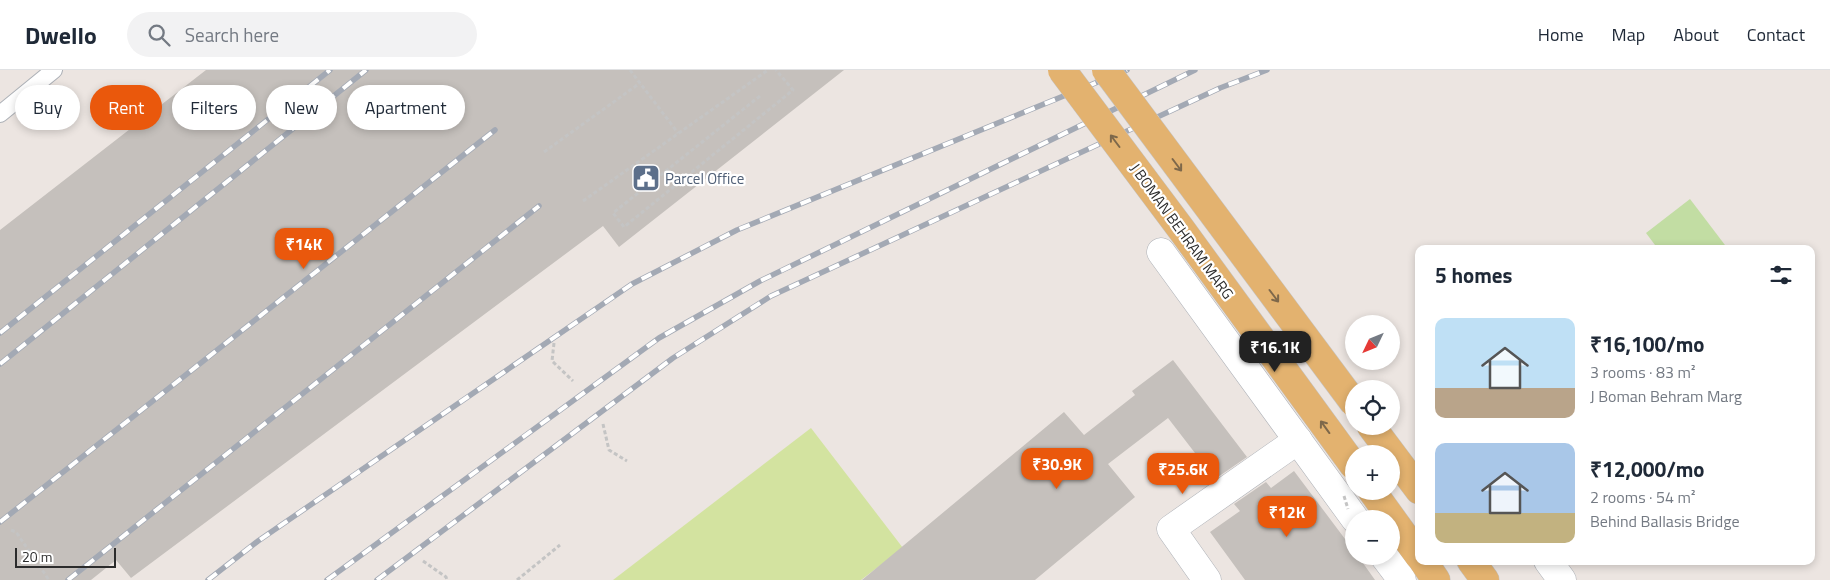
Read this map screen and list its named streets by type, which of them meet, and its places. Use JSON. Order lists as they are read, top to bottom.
{
  "streets": {
    "main road": ["J BOMAN BEHRAM MARG"]
  },
  "places": {
    "public building": ["Parcel Office"]
  },
  "scale_bar": "20 m",
  "north": "bottom left",
  "page": {
    "header": "Dwello",
    "search": "Search here",
    "nav": [
      "Home",
      "Map",
      "About",
      "Contact"
    ],
    "chip": [
      "Buy",
      "Rent",
      "Filters",
      "New",
      "Apartment"
    ],
    "price": [
      "₹14K",
      "₹16.1K",
      "₹30.9K",
      "₹25.6K",
      "₹12K"
    ],
    "heading": "5 homes",
    "list": [
      {
        "name": "₹16,100/mo",
        "note": "3 rooms · 83 m² · J Boman Behram Marg"
      },
      {
        "name": "₹12,000/mo",
        "note": "2 rooms · 54 m² · Behind Ballasis Bridge"
      }
    ],
    "map_buttons": ["+", "−"],
    "scale": "20 m"
  }
}
